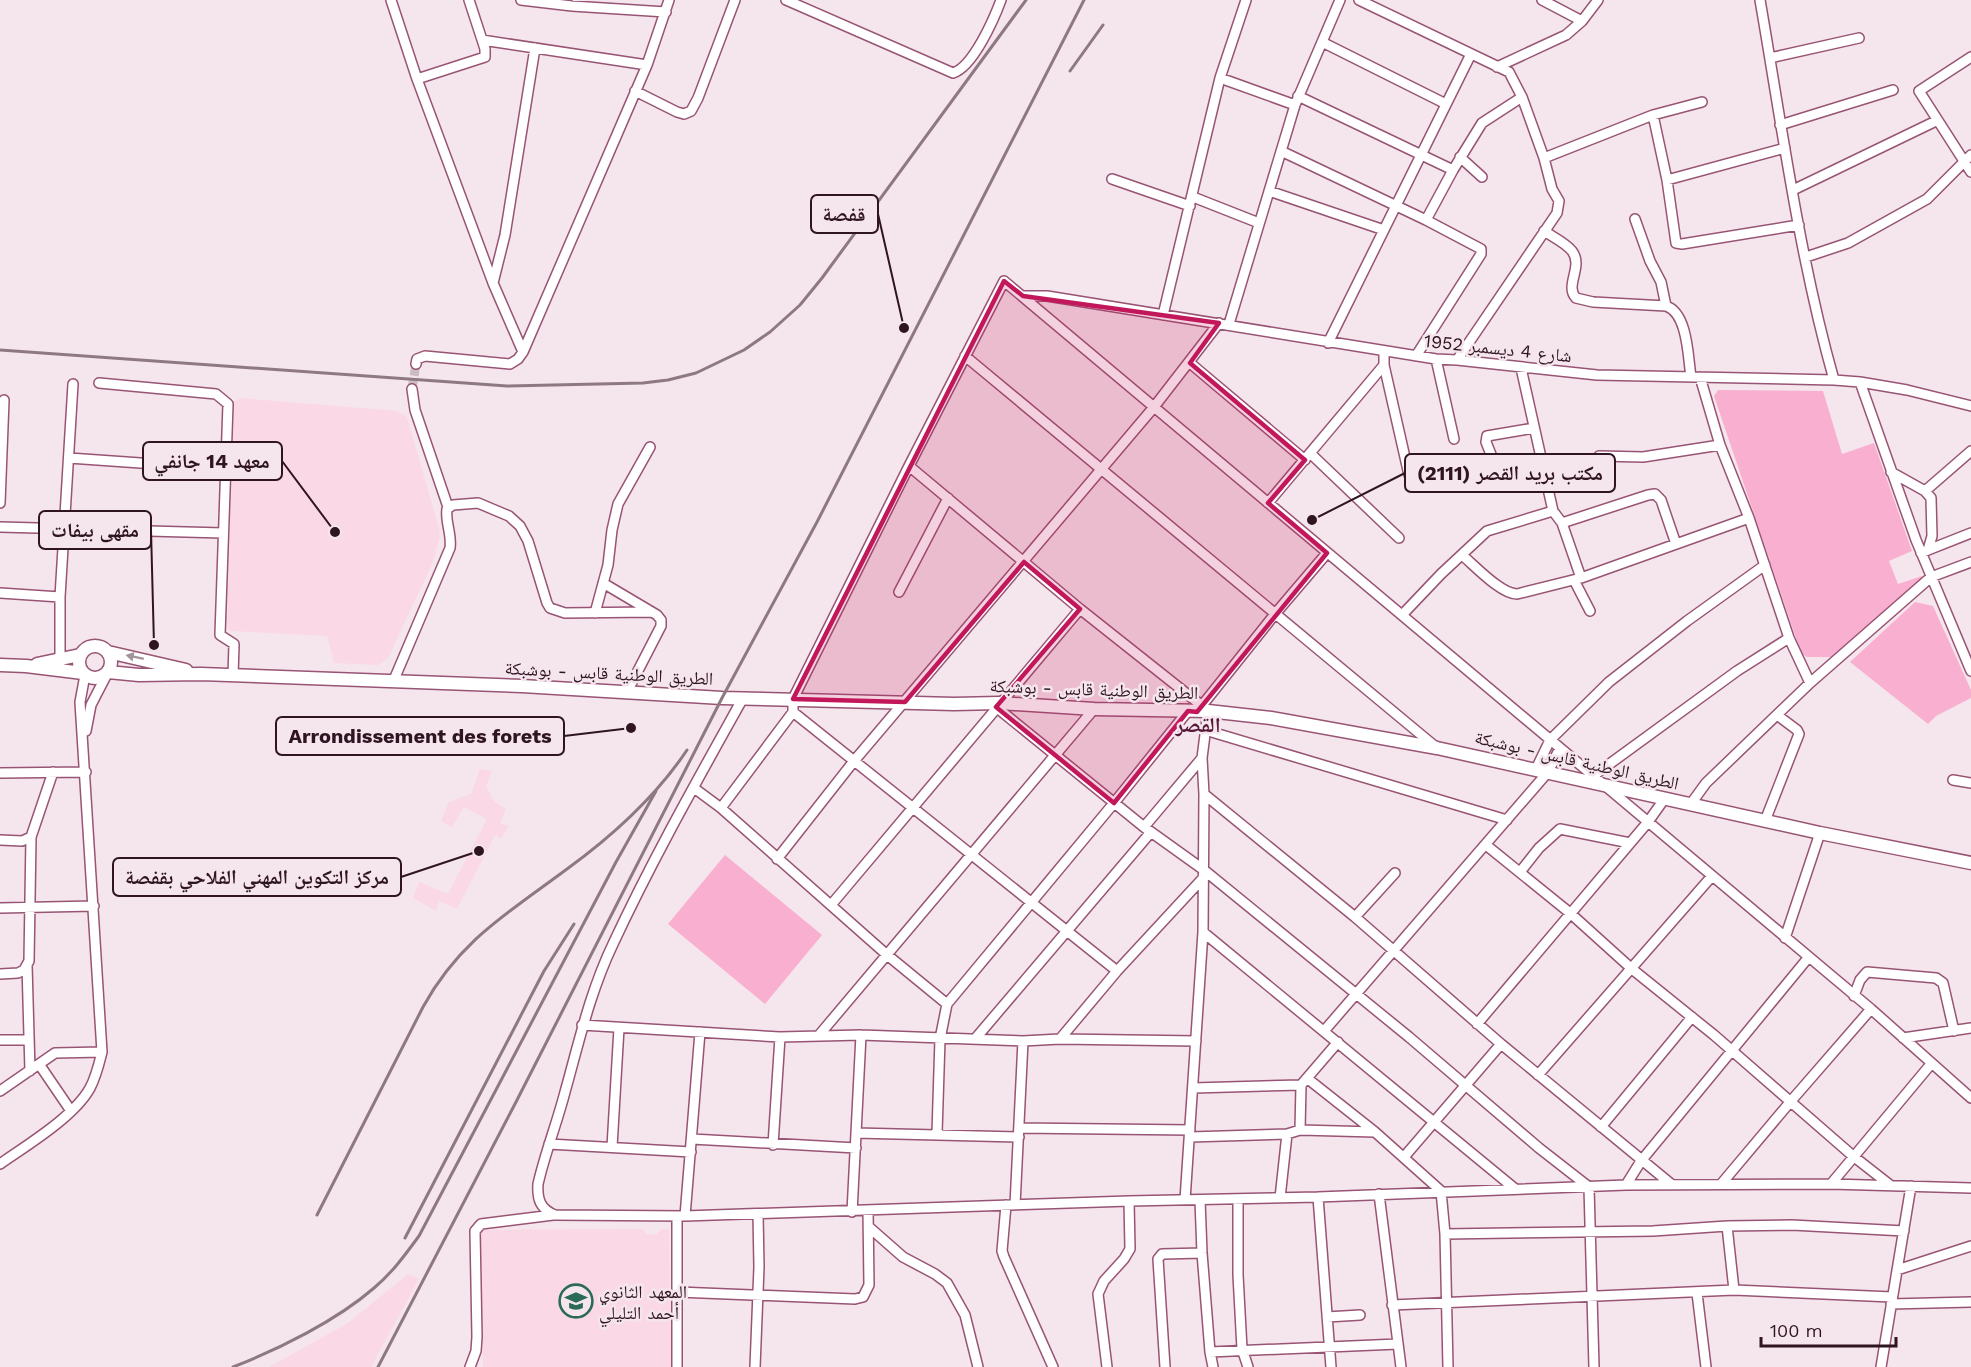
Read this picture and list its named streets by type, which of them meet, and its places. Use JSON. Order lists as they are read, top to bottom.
{
  "streets": {
    "main road": ["الطريق الوطنية قابس - بوشبكة"],
    "street": ["شارع 4 ديسمبر 1952"]
  },
  "districts": ["القصر"],
  "places": {
    "other": [
      "قفصة",
      "مكتب بريد القصر (2111)",
      "معهد 14 جانفي",
      "مقهى بيفات",
      "Arrondissement des forets",
      "مركز التكوين المهني الفلاحي بقفصة"
    ],
    "school or university": ["المعهد الثانوي أحمد التليلي"]
  },
  "scale_bar": "100 m"
}
